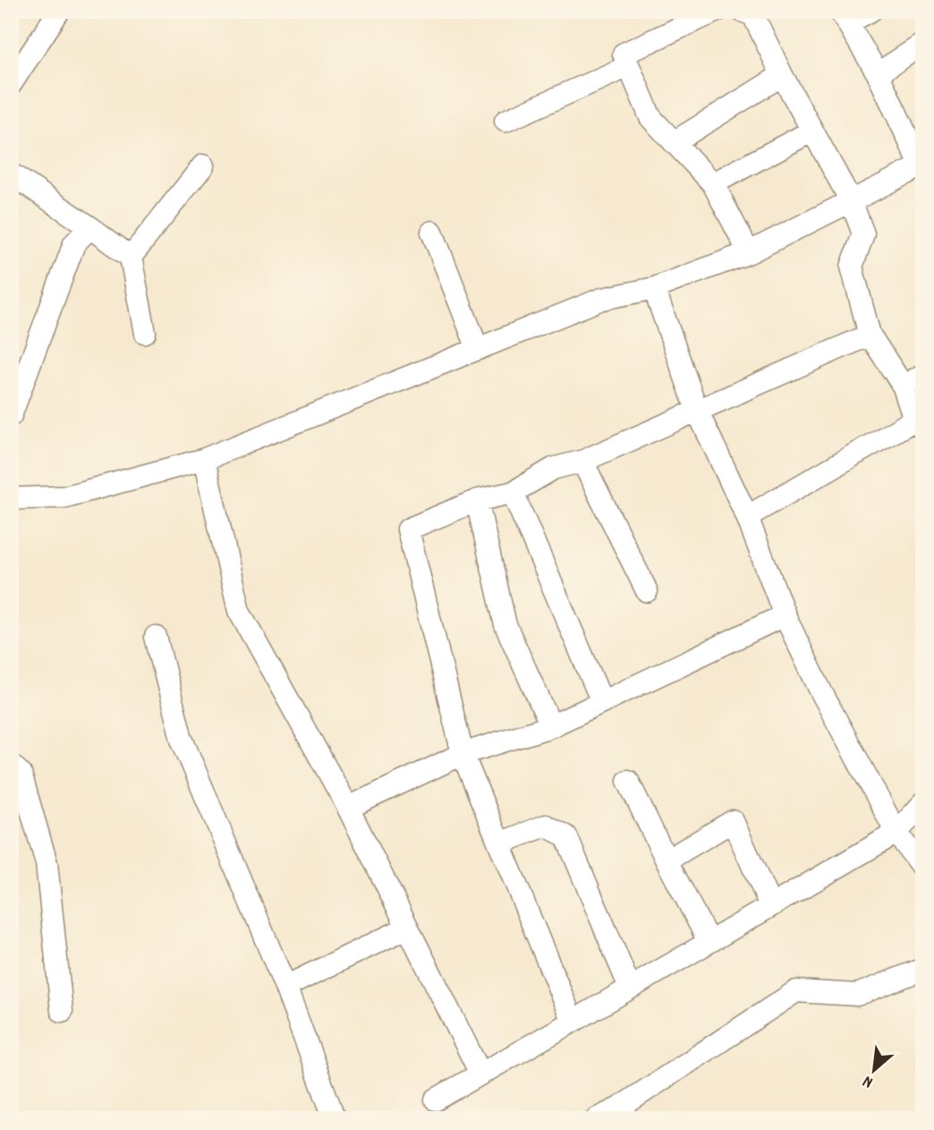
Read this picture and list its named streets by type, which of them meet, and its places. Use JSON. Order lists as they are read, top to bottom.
{
  "north": "bottom left"
}
